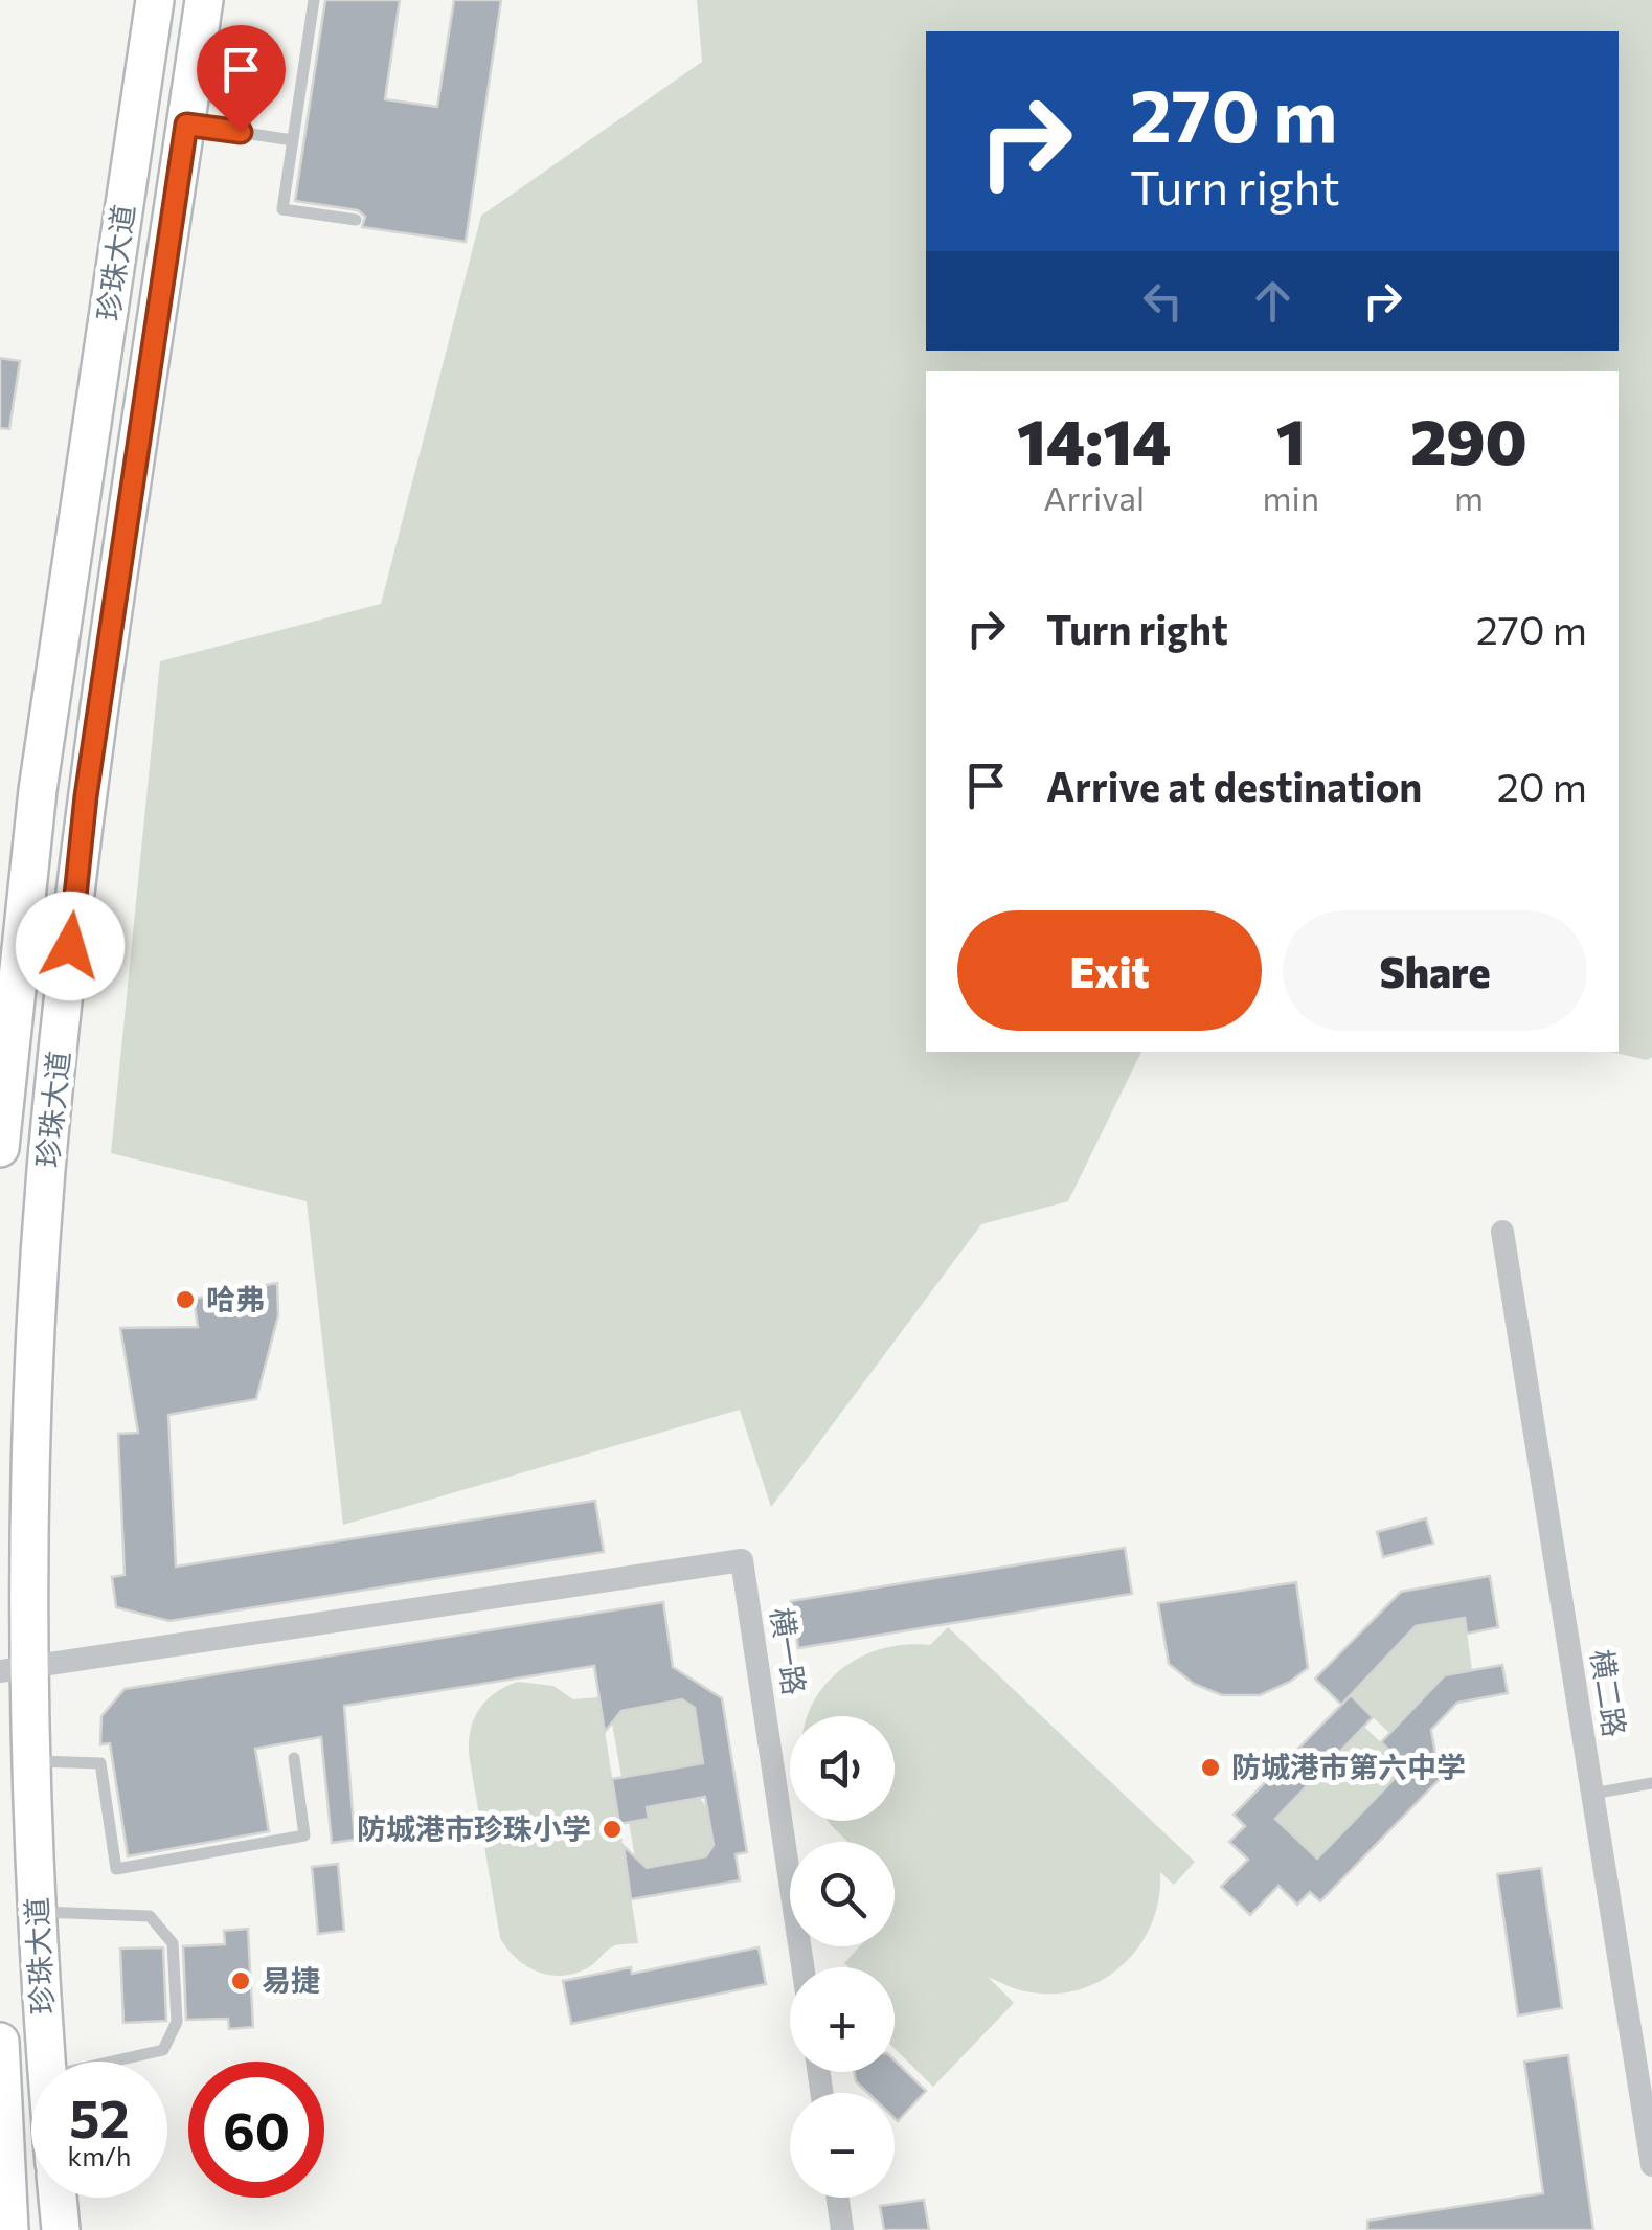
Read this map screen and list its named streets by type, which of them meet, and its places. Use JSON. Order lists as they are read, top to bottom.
{
  "streets": {
    "main road": ["珍珠大道"],
    "street": ["横一路", "横二路"]
  },
  "crossings": [
    ["珍珠大道", "横一路"]
  ],
  "places": [
    "哈弗",
    "防城港市第六中学",
    "防城港市珍珠小学",
    "易捷"
  ],
  "page": {
    "turn": ["270 m", "Turn right"],
    "eta": [
      "14:14",
      "Arrival",
      "1",
      "min",
      "290",
      "m"
    ],
    "list": [
      {
        "name": "Turn right",
        "value": "270 m"
      },
      {
        "name": "Arrive at destination",
        "value": "20 m"
      }
    ],
    "buttons": ["Exit", "Share"],
    "map_buttons": ["+", "−"],
    "speed": "52 km/h",
    "limit": "60"
  }
}
